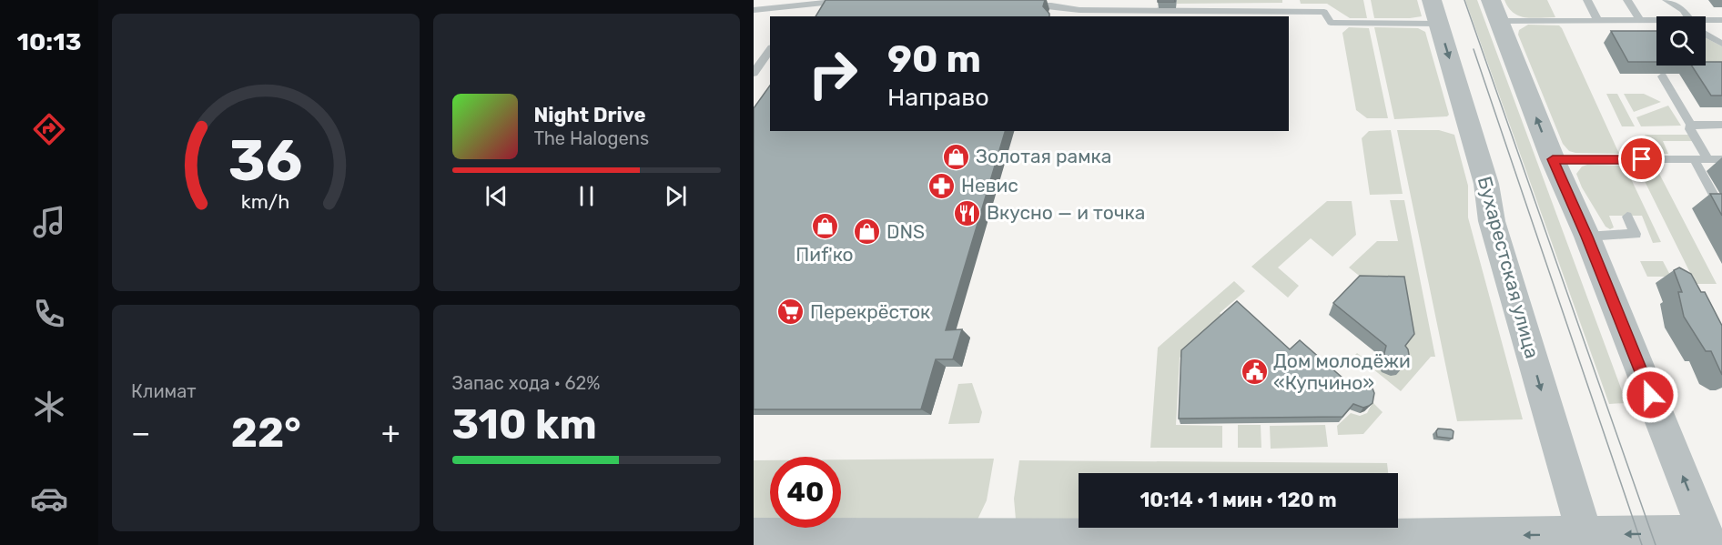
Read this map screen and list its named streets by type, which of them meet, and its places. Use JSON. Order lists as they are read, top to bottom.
{
  "streets": {
    "street": ["Бухарестская улица"]
  },
  "places": {
    "shop": ["Золотая рамка", "Пиf'ко", "DNS"],
    "pharmacy": ["Невис"],
    "restaurant": ["Вкусно — и точка"],
    "supermarket": ["Перекрёсток"],
    "public building": ["Дом молодёжи «Купчино»"]
  },
  "page": {
    "tabs": "10:13",
    "turn": ["90 m", "Направо"],
    "song": ["Night Drive", "The Halogens"],
    "tile": [
      "Климат",
      ["Запас хода · 62%", "310 km"]
    ],
    "heat": ["−", "22°", "+"],
    "limit": "40",
    "trip": "10:14 · 1 мин · 120 m",
    "gauge": ["36", "km/h"]
  }
}
